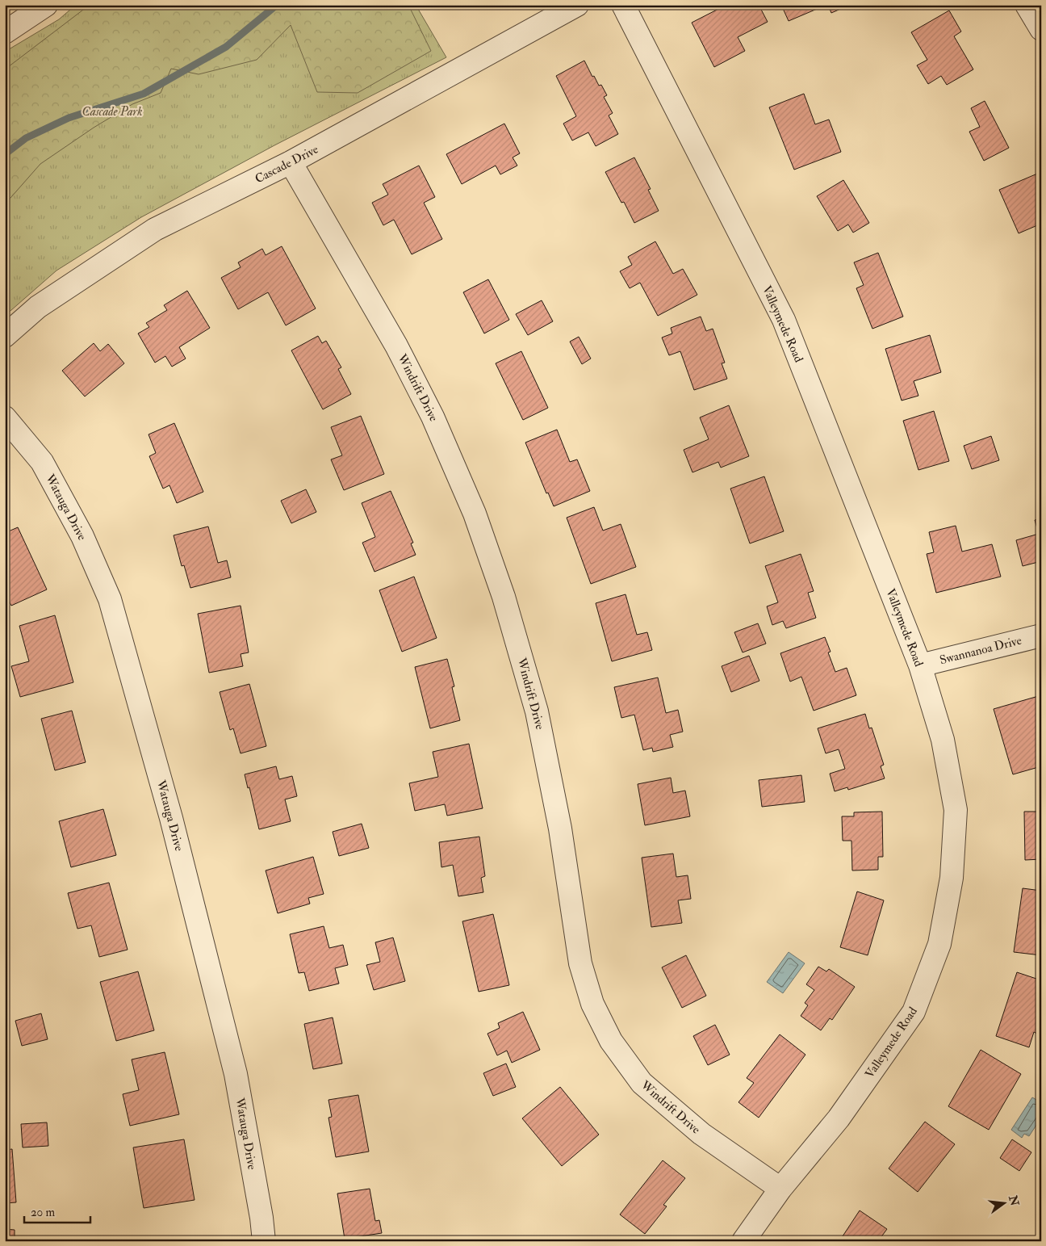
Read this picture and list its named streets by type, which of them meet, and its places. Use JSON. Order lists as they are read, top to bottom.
{
  "streets": {
    "street": [
      "Cascade Drive",
      "Valleymede Road",
      "Windrift Drive",
      "Watauga Drive",
      "Swannanoa Drive"
    ]
  },
  "crossings": [
    ["Cascade Drive", "Windrift Drive"],
    ["Valleymede Road", "Windrift Drive"],
    ["Valleymede Road", "Swannanoa Drive"]
  ],
  "parks": ["Cascade Park"],
  "scale_bar": "20 m",
  "north": "right"
}
